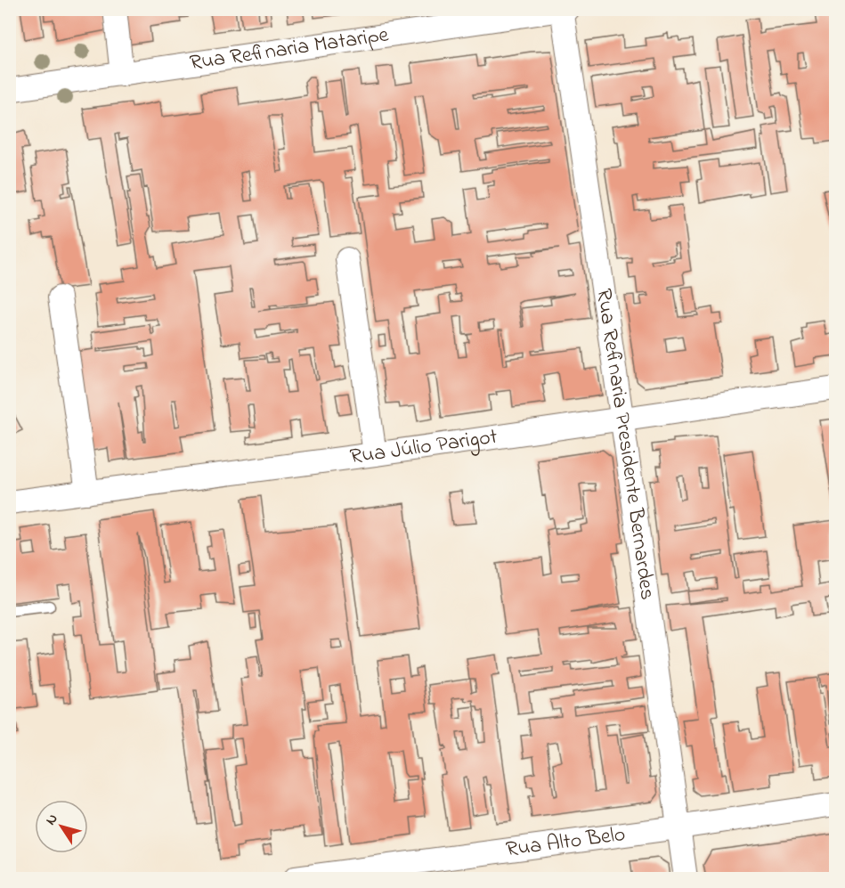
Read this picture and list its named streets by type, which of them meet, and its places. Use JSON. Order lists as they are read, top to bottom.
{
  "streets": {
    "street": [
      "Rua Refinaria Mataripe",
      "Rua Refinaria Presidente Bernardes",
      "Rua Júlio Parigot",
      "Rua Alto Belo"
    ]
  },
  "crossings": [
    ["Rua Refinaria Mataripe", "Rua Refinaria Presidente Bernardes"],
    ["Rua Refinaria Presidente Bernardes", "Rua Júlio Parigot"],
    ["Rua Refinaria Presidente Bernardes", "Rua Alto Belo"]
  ],
  "north": "top left"
}
